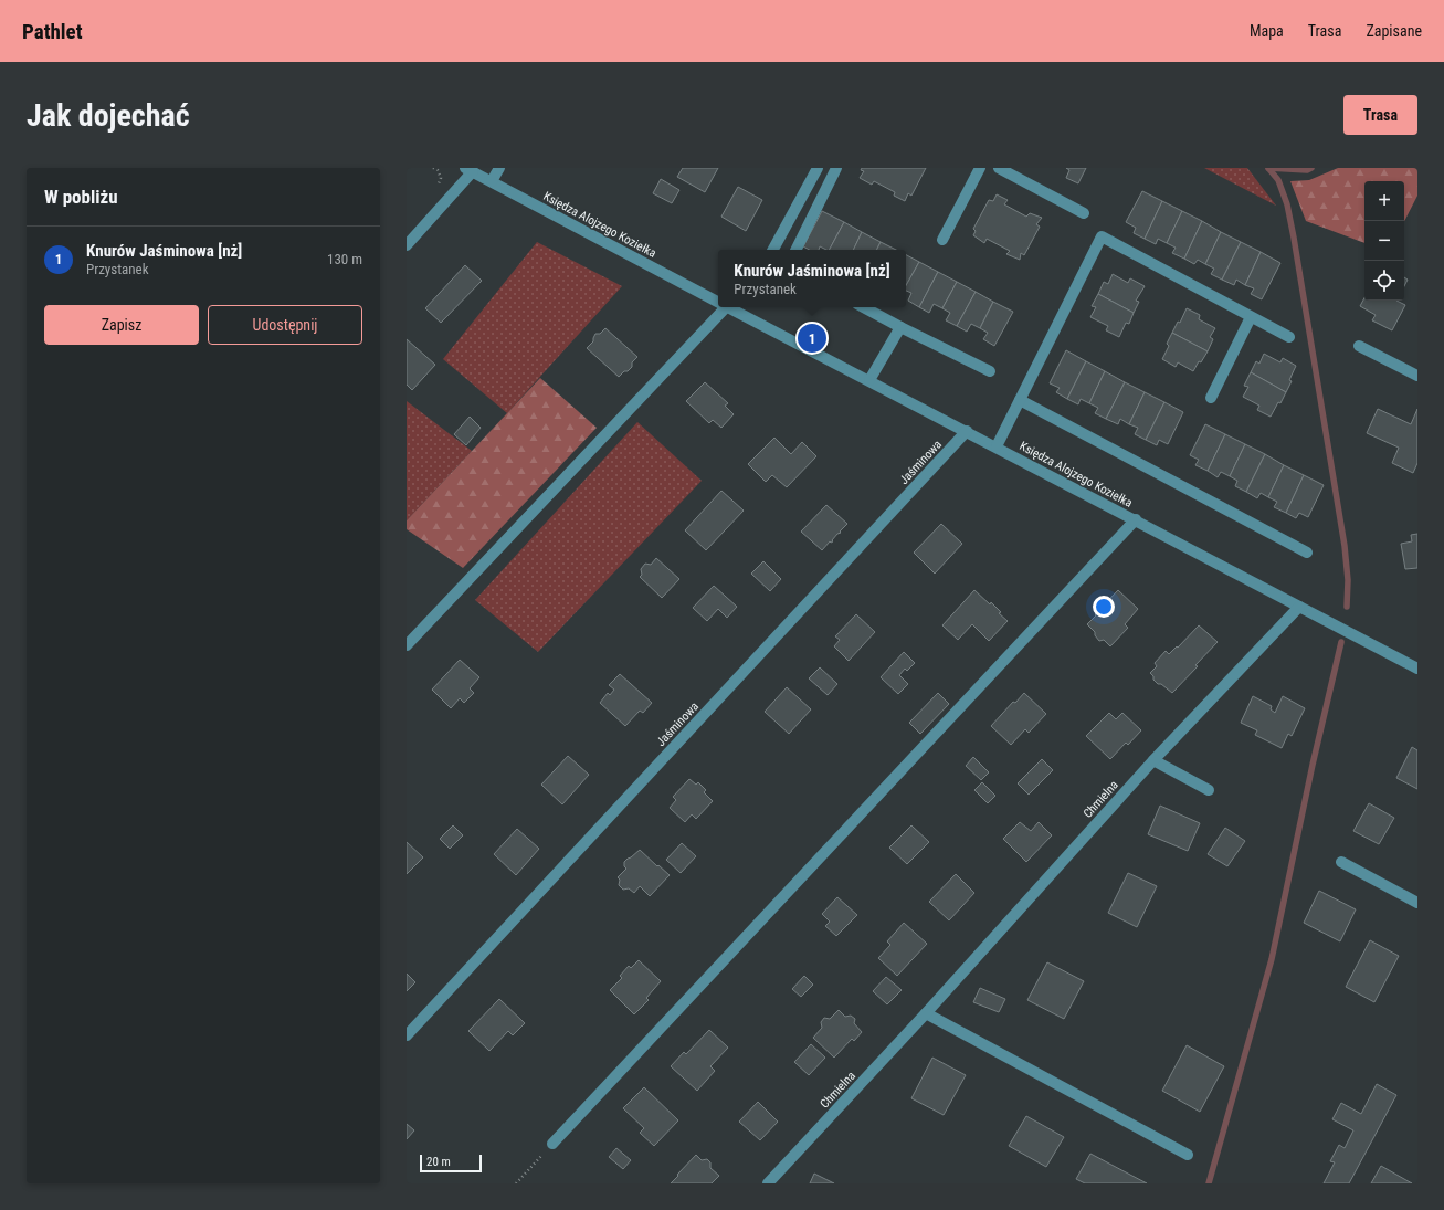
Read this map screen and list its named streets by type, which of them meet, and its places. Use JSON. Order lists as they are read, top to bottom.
{
  "streets": {
    "street": ["Księdza Alojzego Koziełka", "Jaśminowa", "Chmielna"]
  },
  "crossings": [
    ["Księdza Alojzego Koziełka", "Jaśminowa"],
    ["Księdza Alojzego Koziełka", "Chmielna"]
  ],
  "scale_bar": "20 m",
  "page": {
    "header": "Pathlet",
    "nav": ["Mapa", "Trasa", "Zapisane"],
    "buttons": [
      "Trasa",
      ["Zapisz", "Udostępnij"]
    ],
    "title": "Jak dojechać",
    "heading": "W pobliżu",
    "map_buttons": ["+", "−"],
    "list": [
      {
        "mark": "1",
        "name": "Knurów Jaśminowa [nż]",
        "note": "Przystanek",
        "value": "130 m"
      }
    ],
    "popup": ["Knurów Jaśminowa [nż]", "Przystanek"],
    "pins": "1",
    "scale": "20 m"
  }
}
